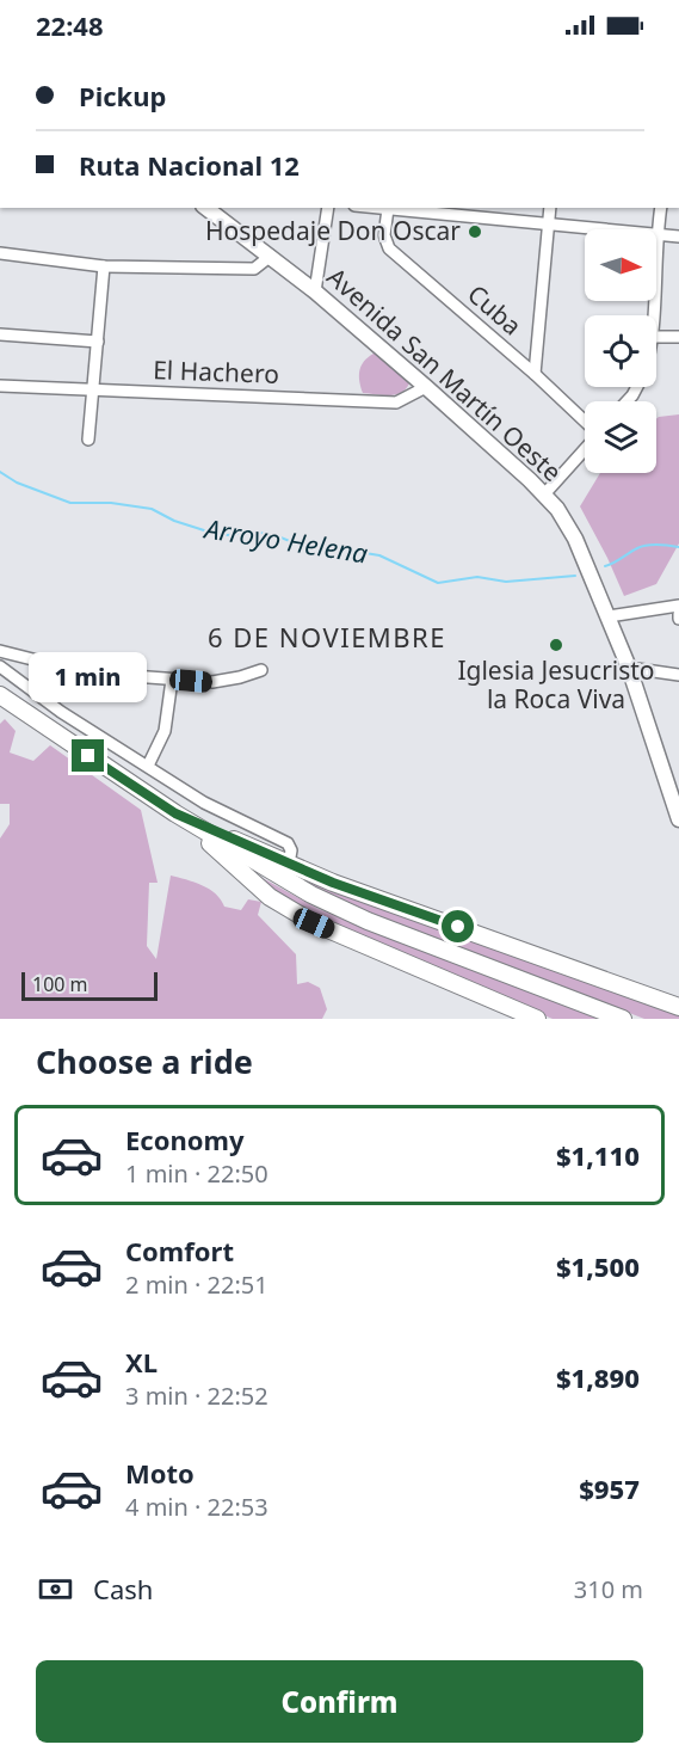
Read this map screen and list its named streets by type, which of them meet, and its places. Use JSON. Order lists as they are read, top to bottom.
{
  "streets": {
    "main road": ["Avenida San Martín Oeste"],
    "street": ["Cuba", "El Hachero"]
  },
  "crossings": [
    ["El Hachero", "Avenida San Martín Oeste"]
  ],
  "districts": ["6 DE NOVIEMBRE"],
  "water": ["Arroyo Helena"],
  "places": ["Hospedaje Don Oscar", "Iglesia Jesucristo la Roca Viva"],
  "scale_bar": "100 m",
  "north": "right",
  "page": {
    "status": "22:48",
    "banner": ["Pickup", "Ruta Nacional 12"],
    "bubble": "1 min",
    "scale": "100 m",
    "heading": "Choose a ride",
    "list": [
      {
        "name": "Economy",
        "note": "1 min · 22:50",
        "value": "$1,110"
      },
      {
        "name": "Comfort",
        "note": "2 min · 22:51",
        "value": "$1,500"
      },
      {
        "name": "XL",
        "note": "3 min · 22:52",
        "value": "$1,890"
      },
      {
        "name": "Moto",
        "note": "4 min · 22:53",
        "value": "$957"
      }
    ],
    "pay": ["Cash", "310 m"],
    "buttons": "Confirm"
  }
}
